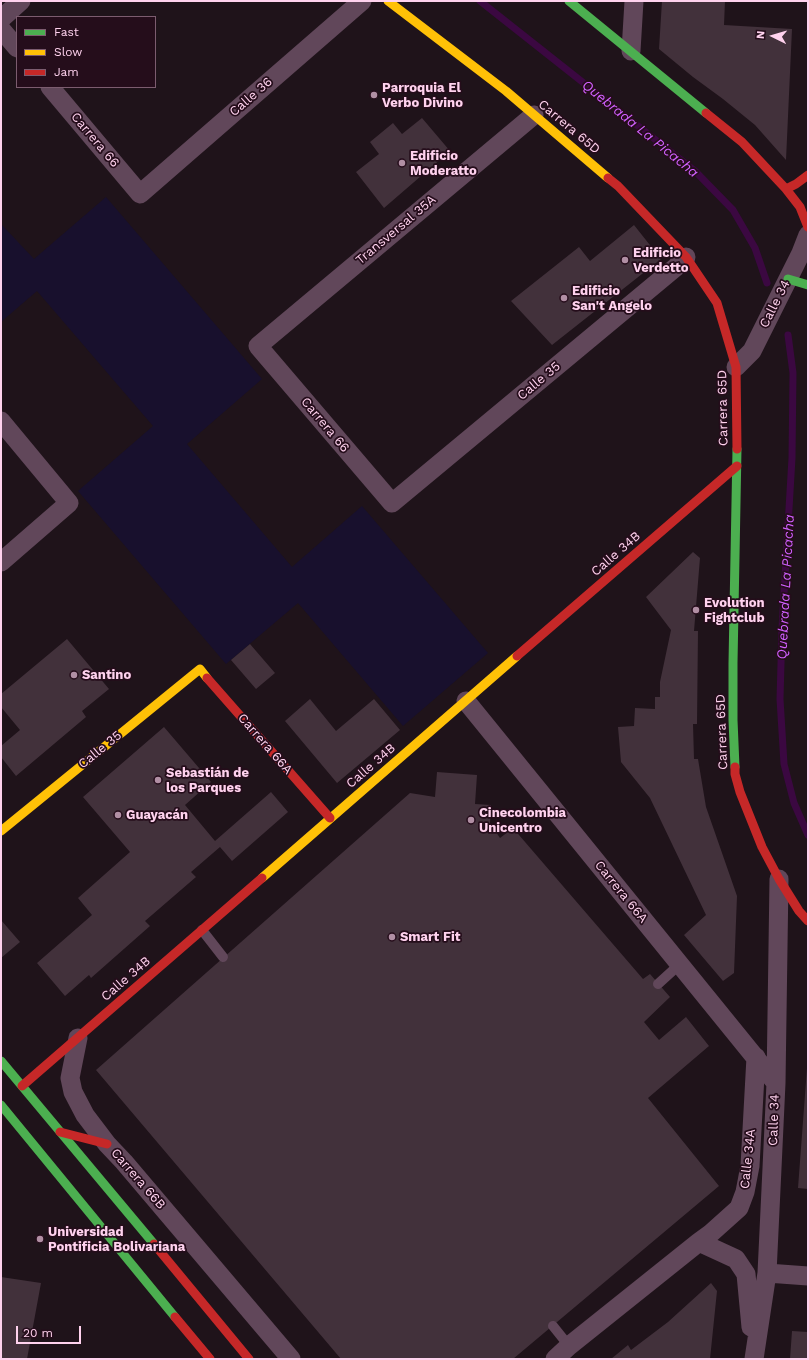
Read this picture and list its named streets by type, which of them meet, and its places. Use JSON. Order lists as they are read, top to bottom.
{
  "streets": {
    "street": [
      "Calle 36",
      "Carrera 65D",
      "Carrera 66",
      "Transversal 35A",
      "Calle 34",
      "Calle 35",
      "Calle 34B",
      "Carrera 66A",
      "Calle 34A",
      "Carrera 66B"
    ]
  },
  "crossings": [
    ["Calle 36", "Carrera 66"],
    ["Carrera 65D", "Transversal 35A"],
    ["Carrera 65D", "Calle 34"],
    ["Carrera 65D", "Calle 35"],
    ["Carrera 65D", "Calle 34B"],
    ["Carrera 66", "Transversal 35A"],
    ["Carrera 66", "Calle 35"],
    ["Calle 34", "Carrera 66A"],
    ["Calle 35", "Carrera 66A"],
    ["Calle 34B", "Carrera 66A"],
    ["Calle 34B", "Carrera 66B"],
    ["Carrera 66A", "Calle 34A"]
  ],
  "water": ["Quebrada La Picacha"],
  "places": [
    "Parroquia El Verbo Divino",
    "Edificio Moderatto",
    "Edificio Verdetto",
    "Edificio San't Angelo",
    "Evolution Fightclub",
    "Santino",
    "Sebastián de los Parques",
    "Guayacán",
    "Cinecolombia Unicentro",
    "Smart Fit",
    "Universidad Pontificia Bolivariana"
  ],
  "legend": ["Fast", "Slow", "Jam"],
  "scale_bar": "20 m",
  "north": "left"
}
